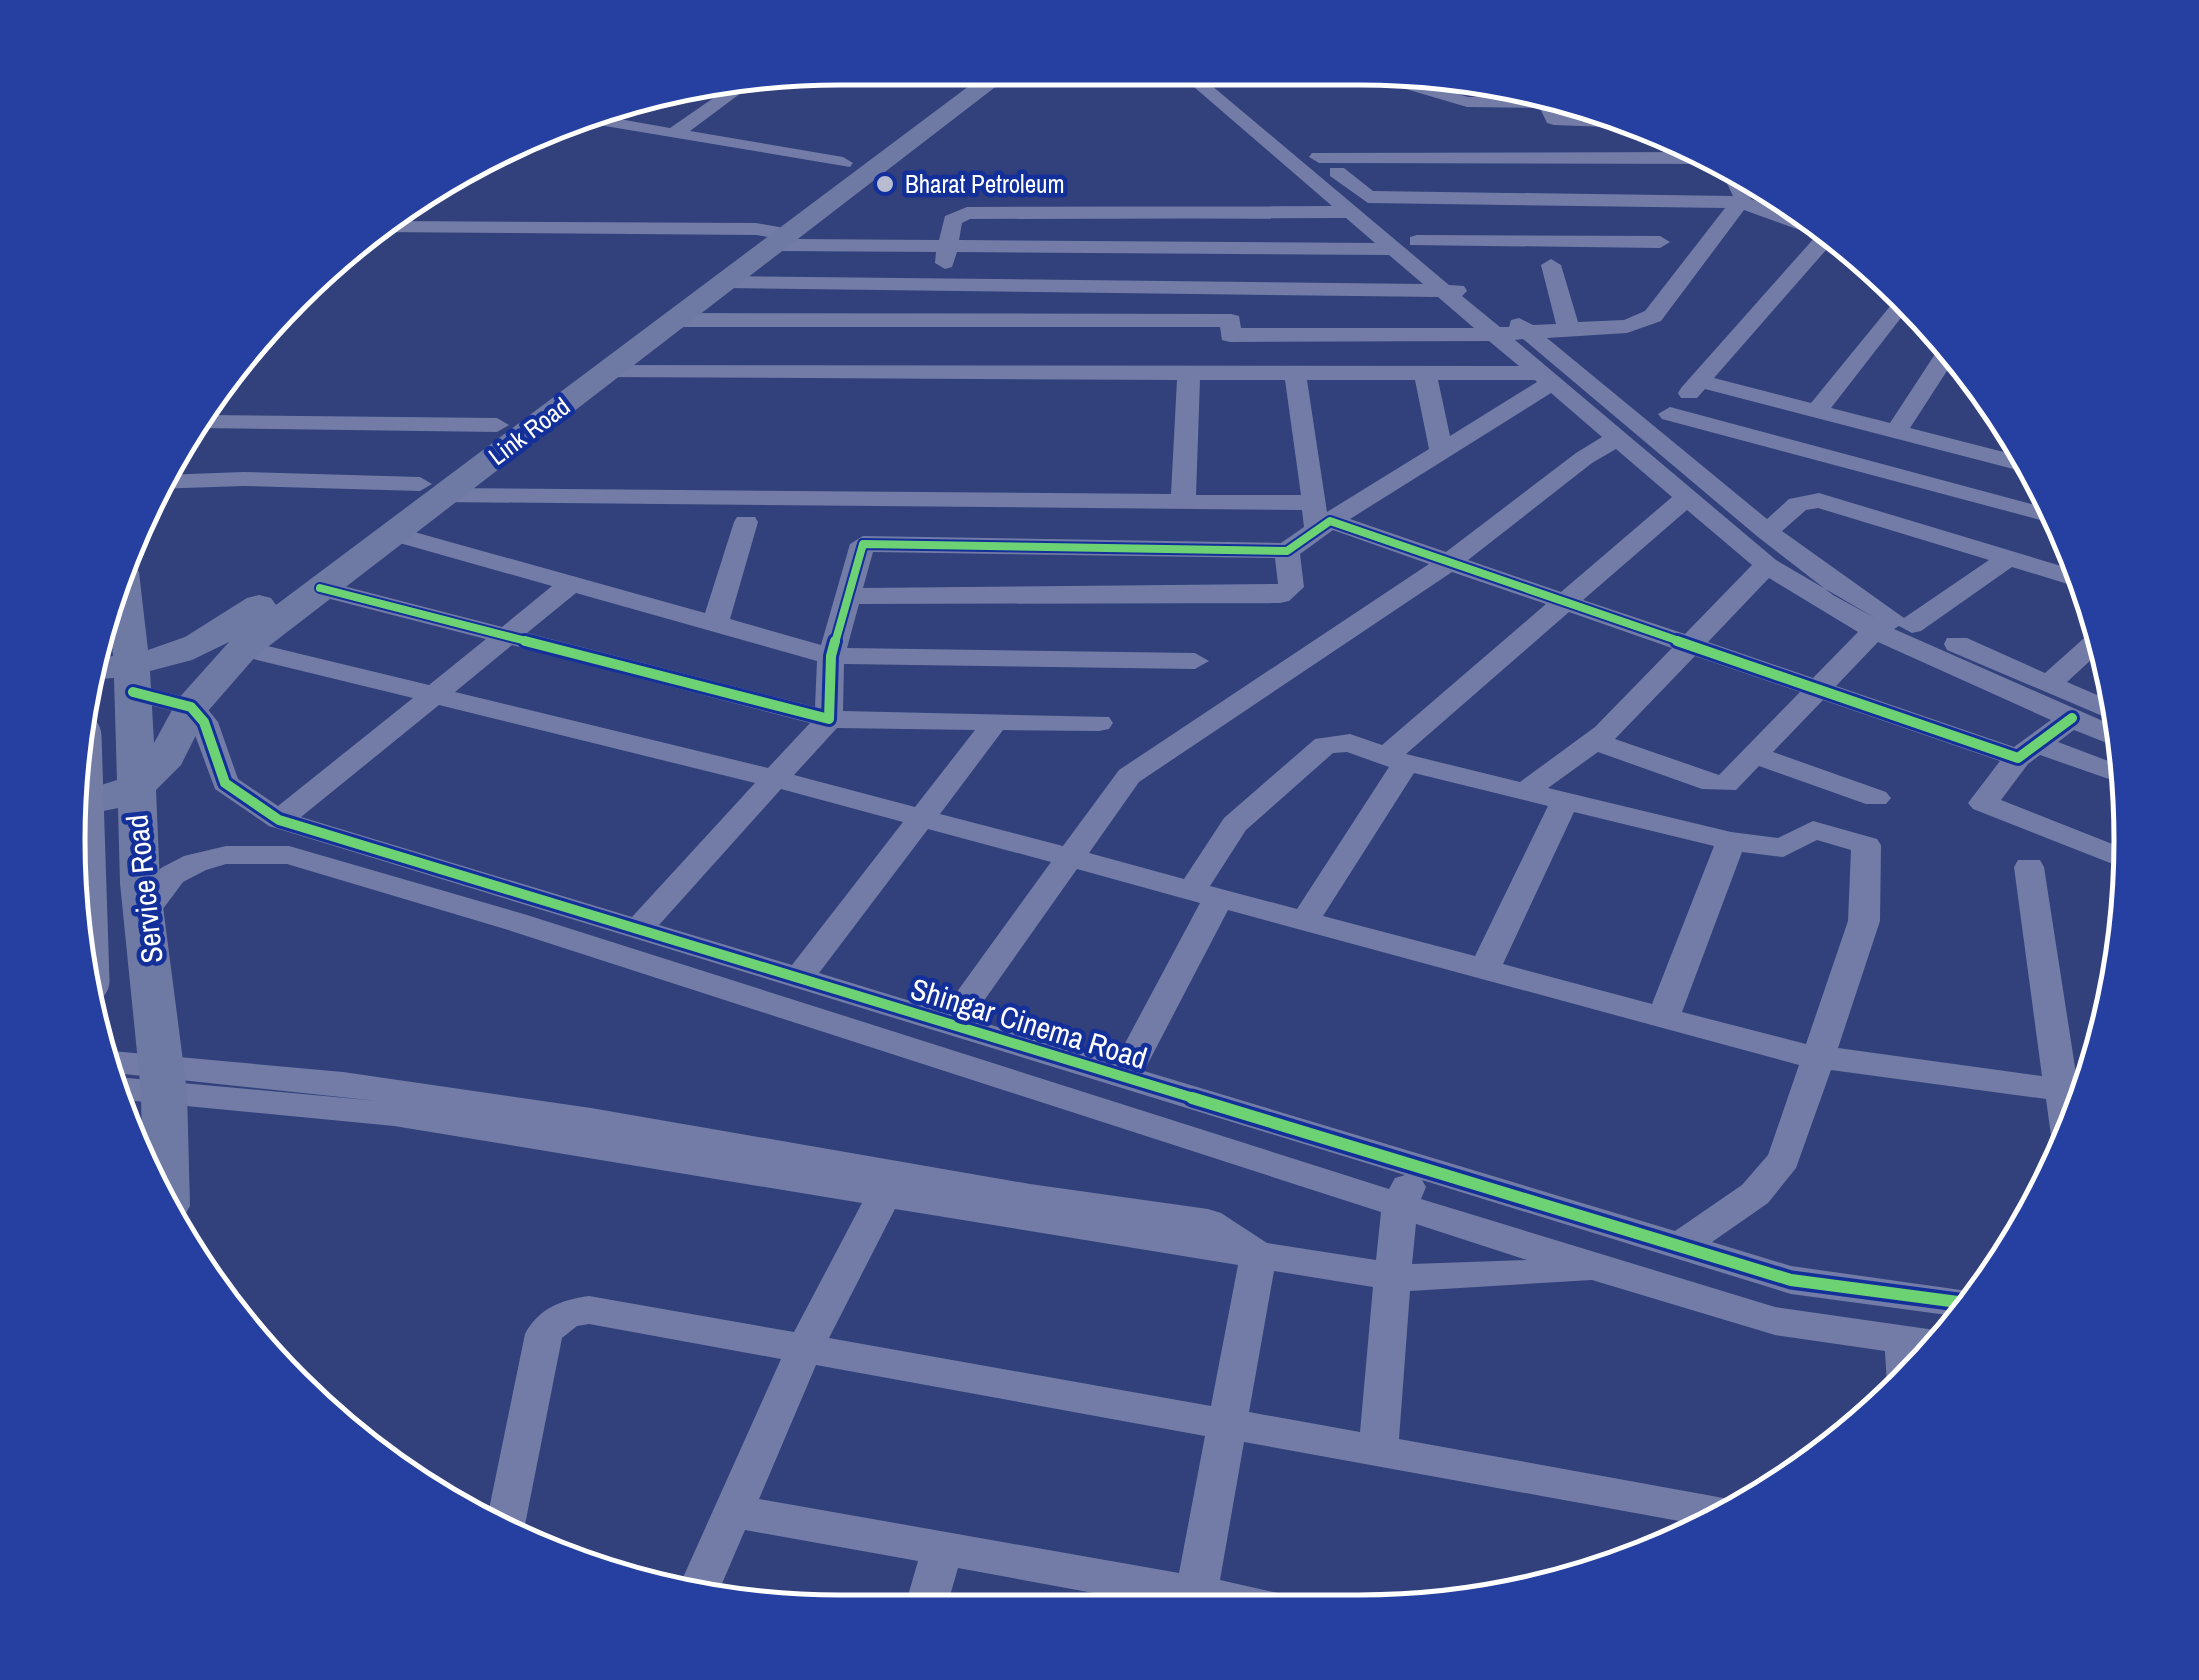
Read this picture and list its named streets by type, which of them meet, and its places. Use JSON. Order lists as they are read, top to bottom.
{
  "streets": {
    "main road": ["Link Road", "Service Road"],
    "street": ["Shingar Cinema Road"]
  },
  "crossings": [
    ["Link Road", "Service Road"],
    ["Link Road", "Shingar Cinema Road"],
    ["Service Road", "Shingar Cinema Road"]
  ],
  "places": ["Bharat Petroleum"]
}
